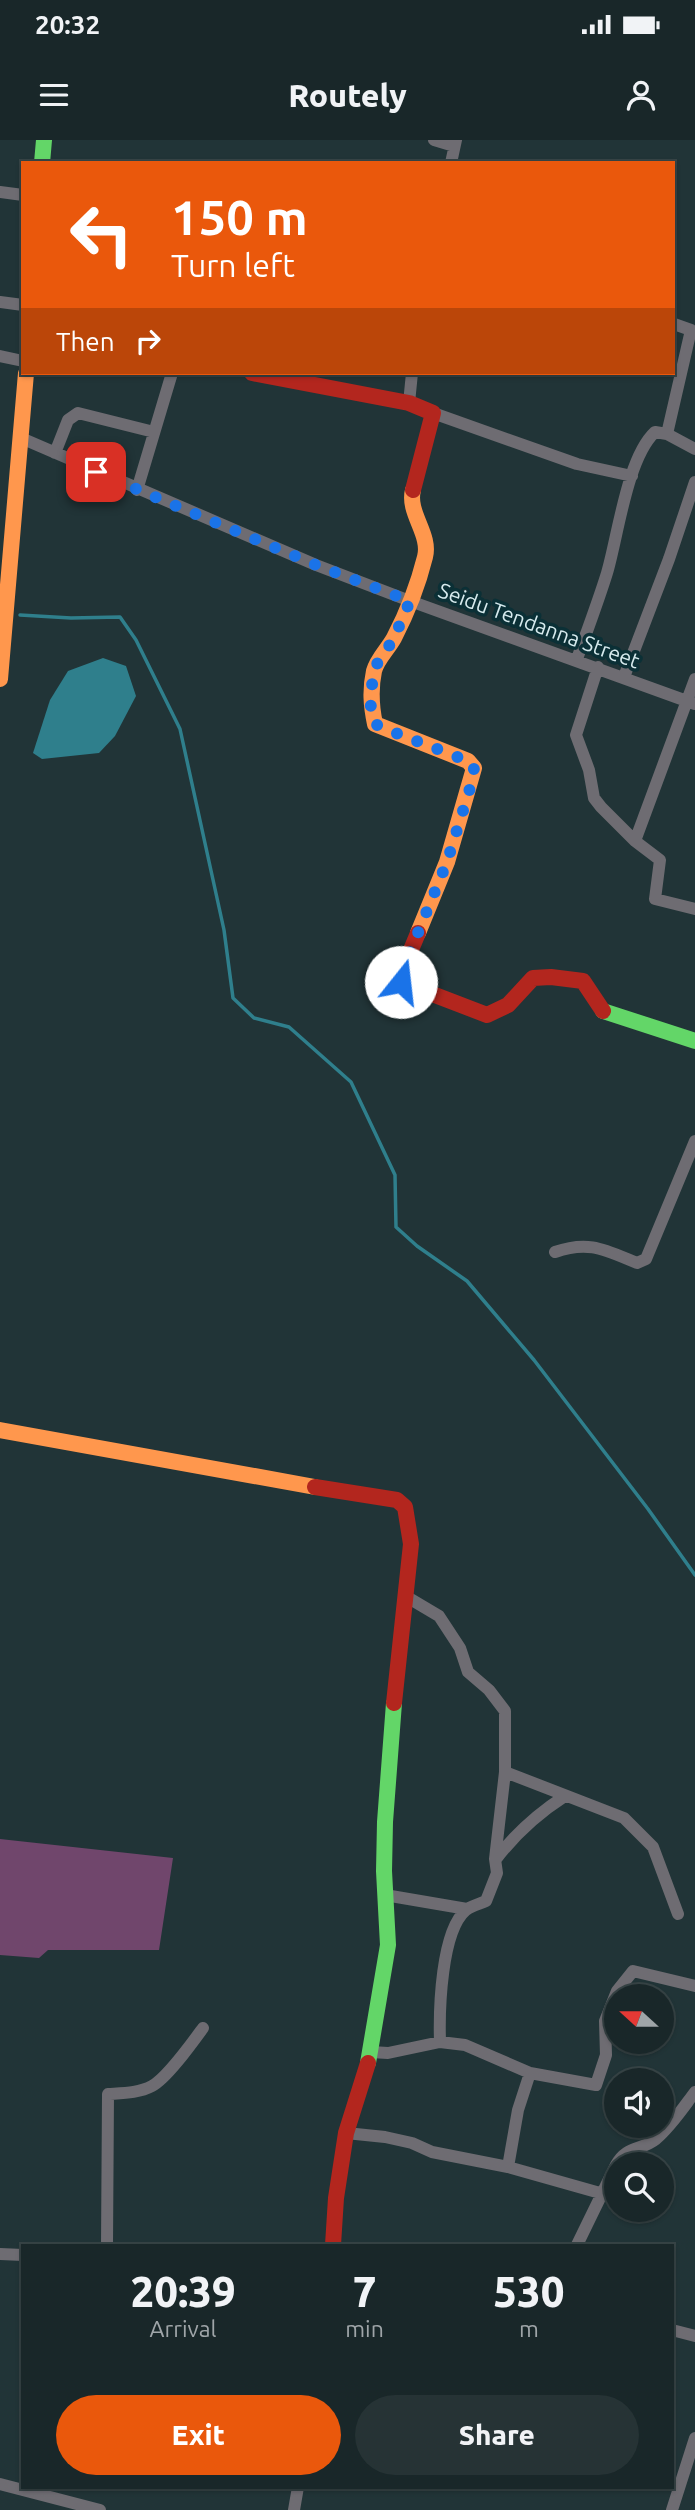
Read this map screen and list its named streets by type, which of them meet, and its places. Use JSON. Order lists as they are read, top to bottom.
{
  "streets": {
    "street": ["Seidu Tendanna Street"]
  },
  "north": "left",
  "page": {
    "status": "20:32",
    "header": "Routely",
    "turn": ["150 m", "Turn left"],
    "then": "Then",
    "eta": [
      "20:39",
      "Arrival",
      "7",
      "min",
      "530",
      "m"
    ],
    "buttons": ["Exit", "Share"]
  }
}
